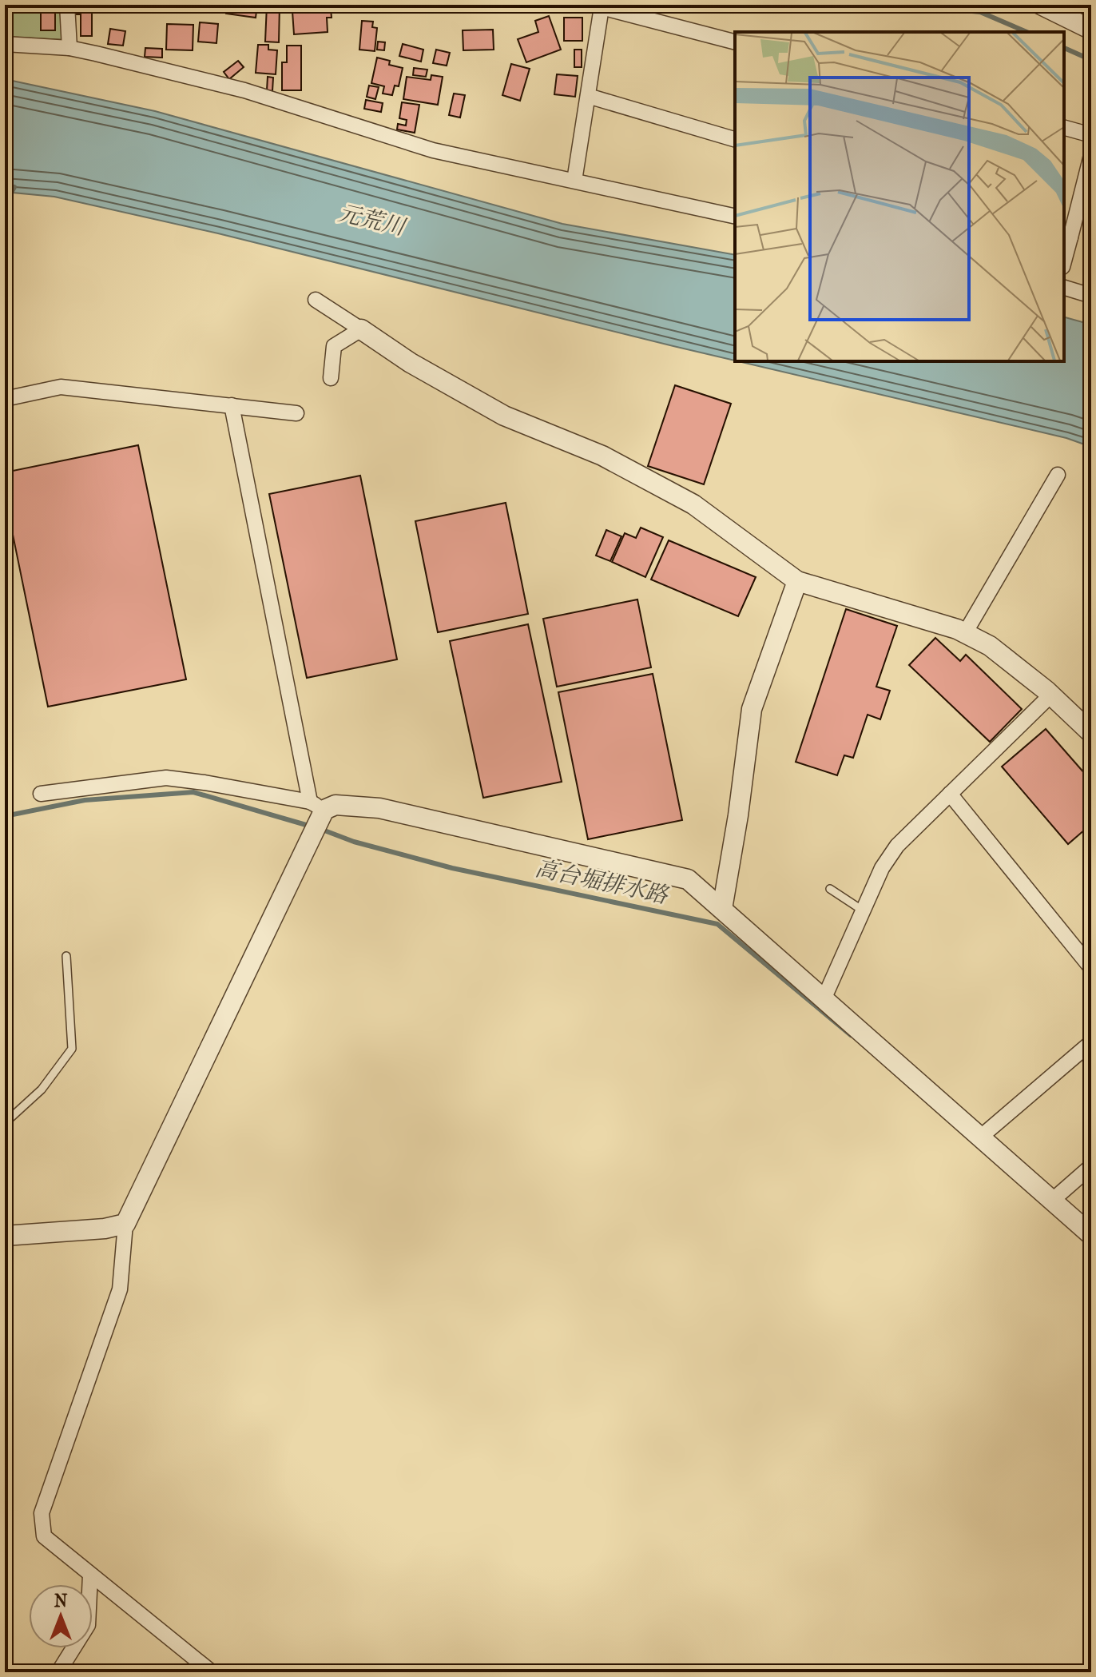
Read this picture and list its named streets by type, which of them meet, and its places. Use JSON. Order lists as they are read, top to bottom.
{
  "water": ["元荒川", "高台堀排水路"],
  "north": "top"
}
